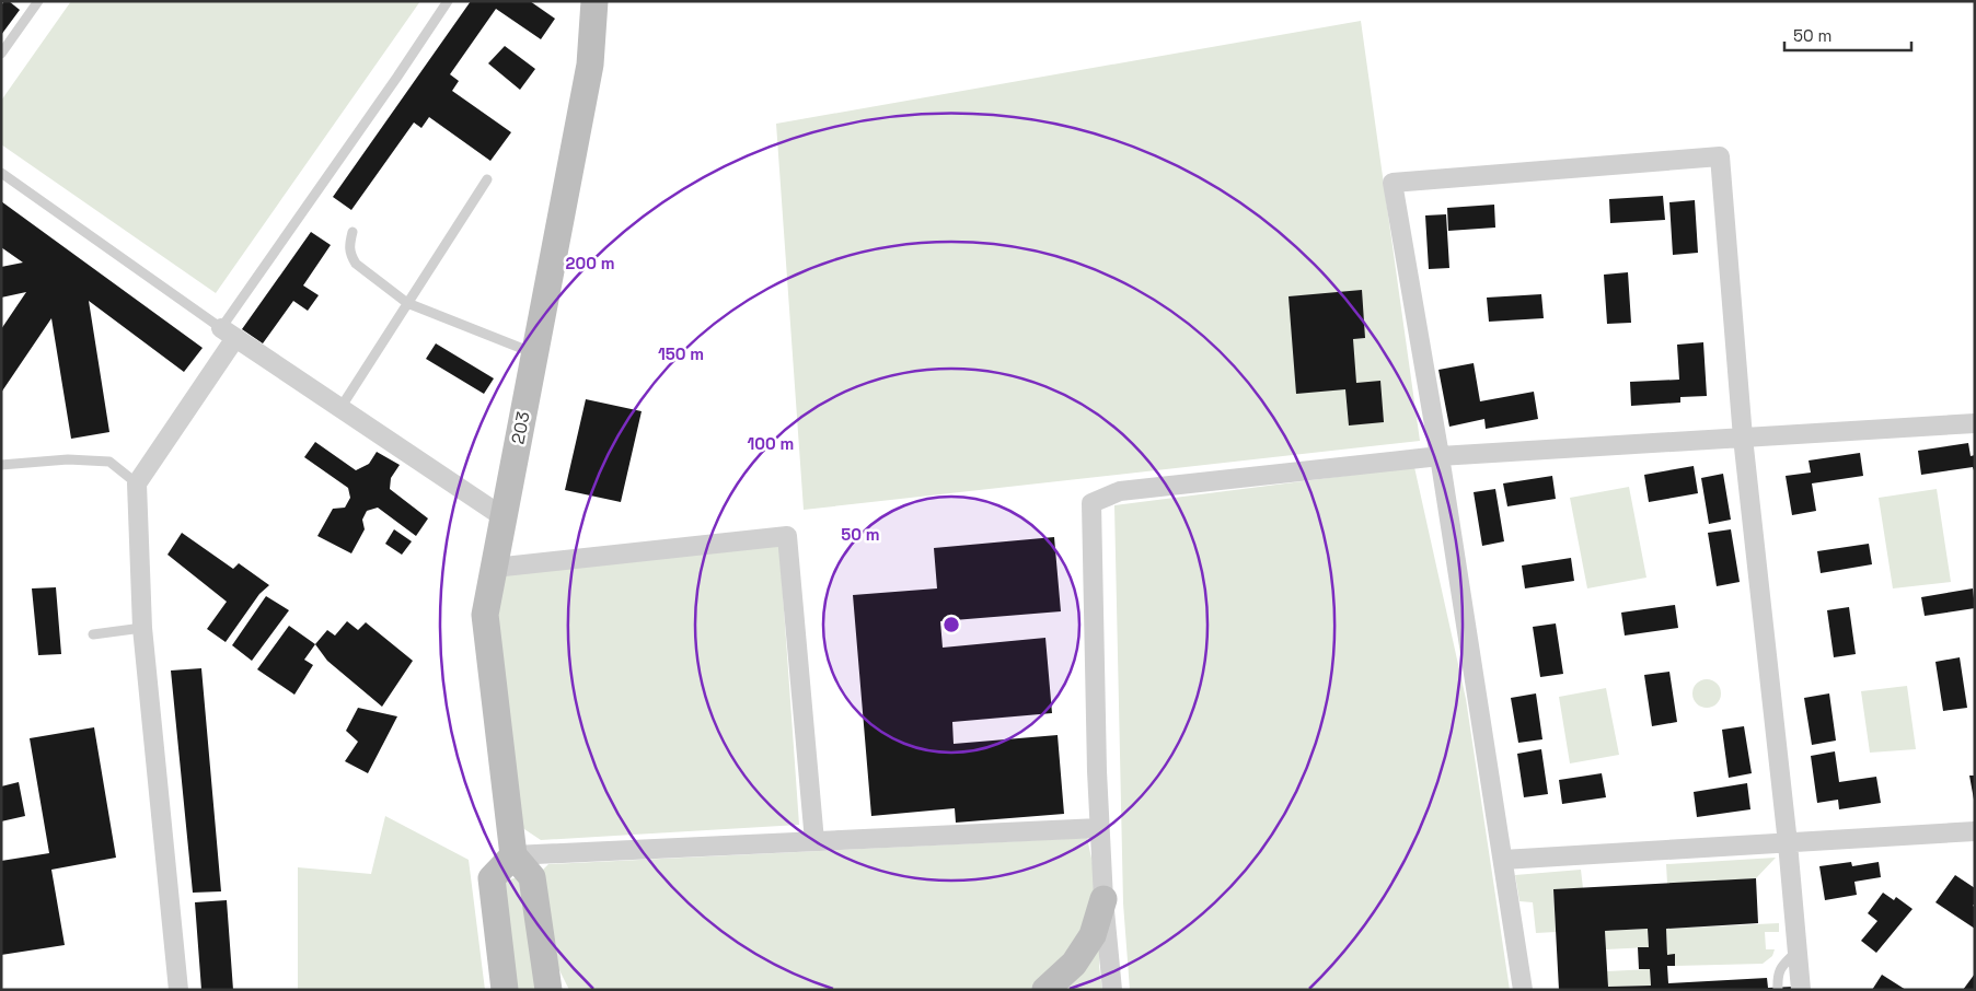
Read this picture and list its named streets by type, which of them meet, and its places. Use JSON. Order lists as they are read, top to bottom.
{
  "streets": {
    "street": ["203"]
  },
  "scale_bar": "50 m",
  "rings": [
    "200 m",
    "150 m",
    "100 m",
    "50 m"
  ]
}
